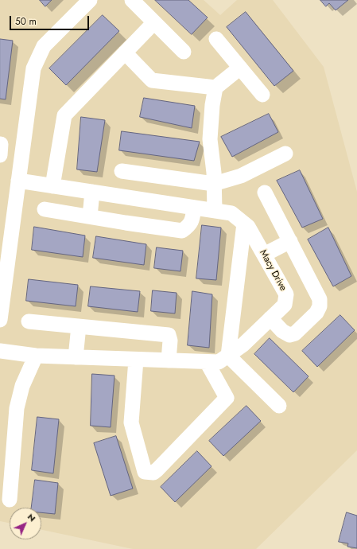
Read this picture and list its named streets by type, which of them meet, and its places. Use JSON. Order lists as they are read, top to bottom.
{
  "streets": {
    "street": ["Macy Drive"]
  },
  "scale_bar": "50 m",
  "north": "top right"
}
